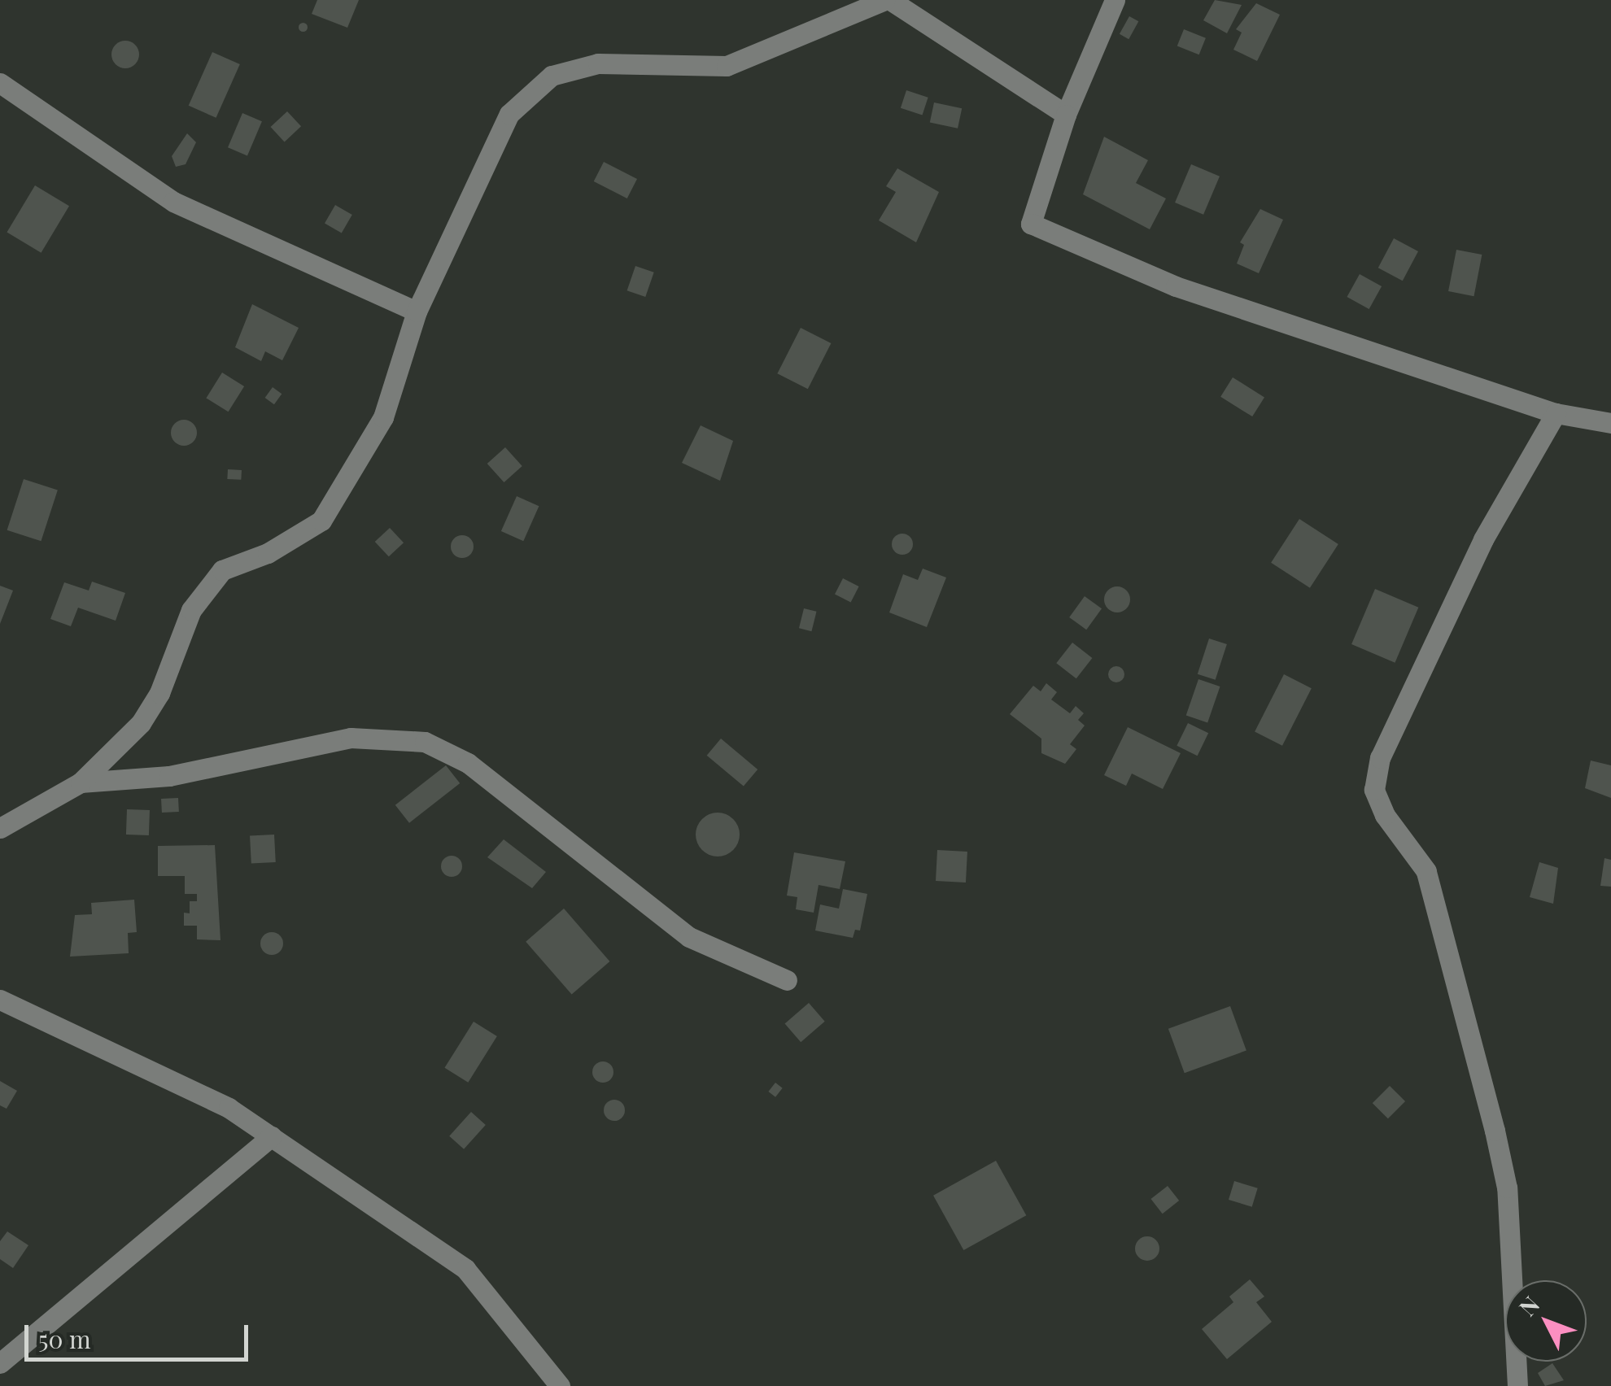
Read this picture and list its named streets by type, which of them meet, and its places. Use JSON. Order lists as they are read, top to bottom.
{
  "scale_bar": "50 m",
  "north": "top left"
}
